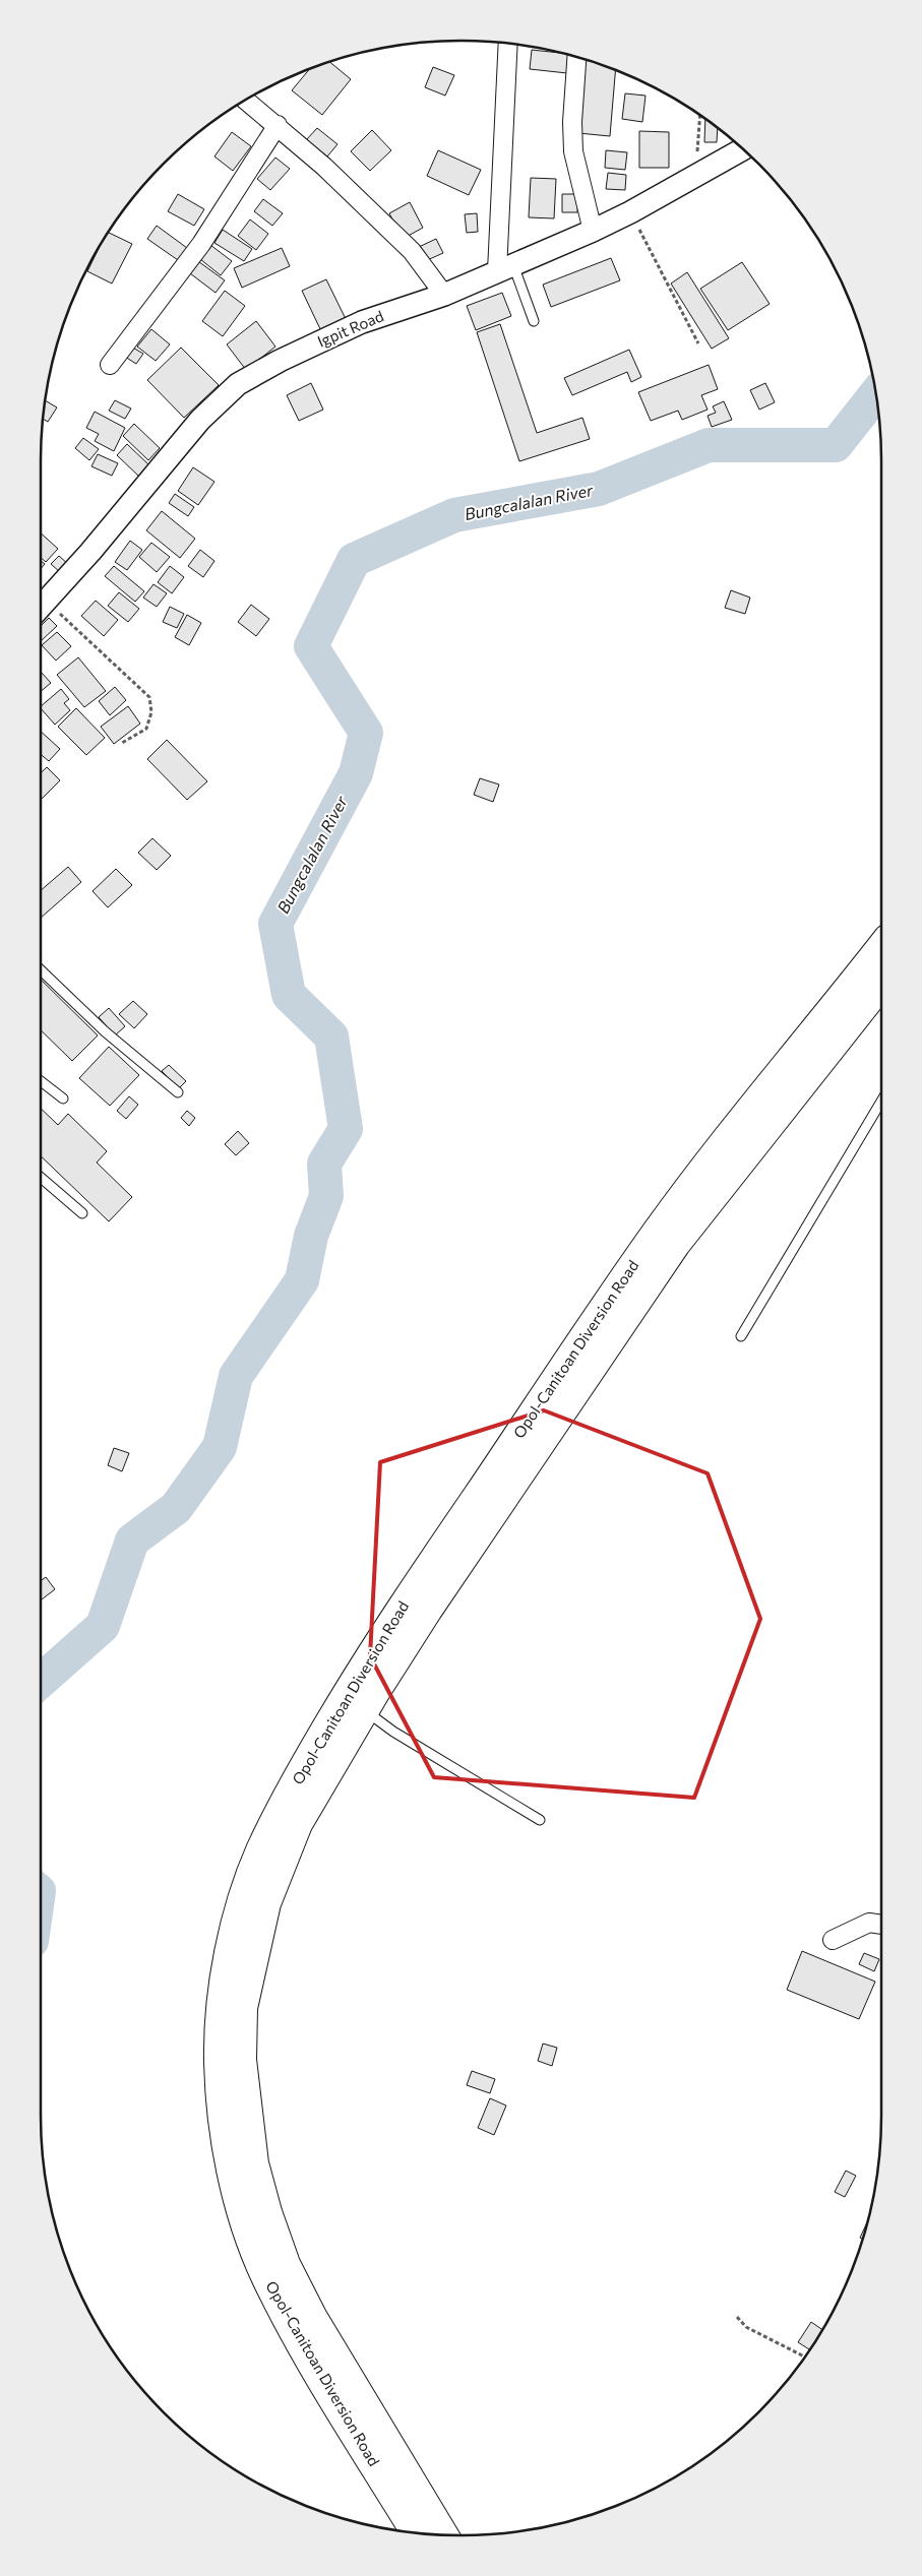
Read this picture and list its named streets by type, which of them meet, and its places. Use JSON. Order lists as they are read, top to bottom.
{
  "streets": {
    "main road": ["Opol-Canitoan Diversion Road"],
    "street": ["Igpit Road"]
  },
  "water": ["Bungcalalan River"]
}
